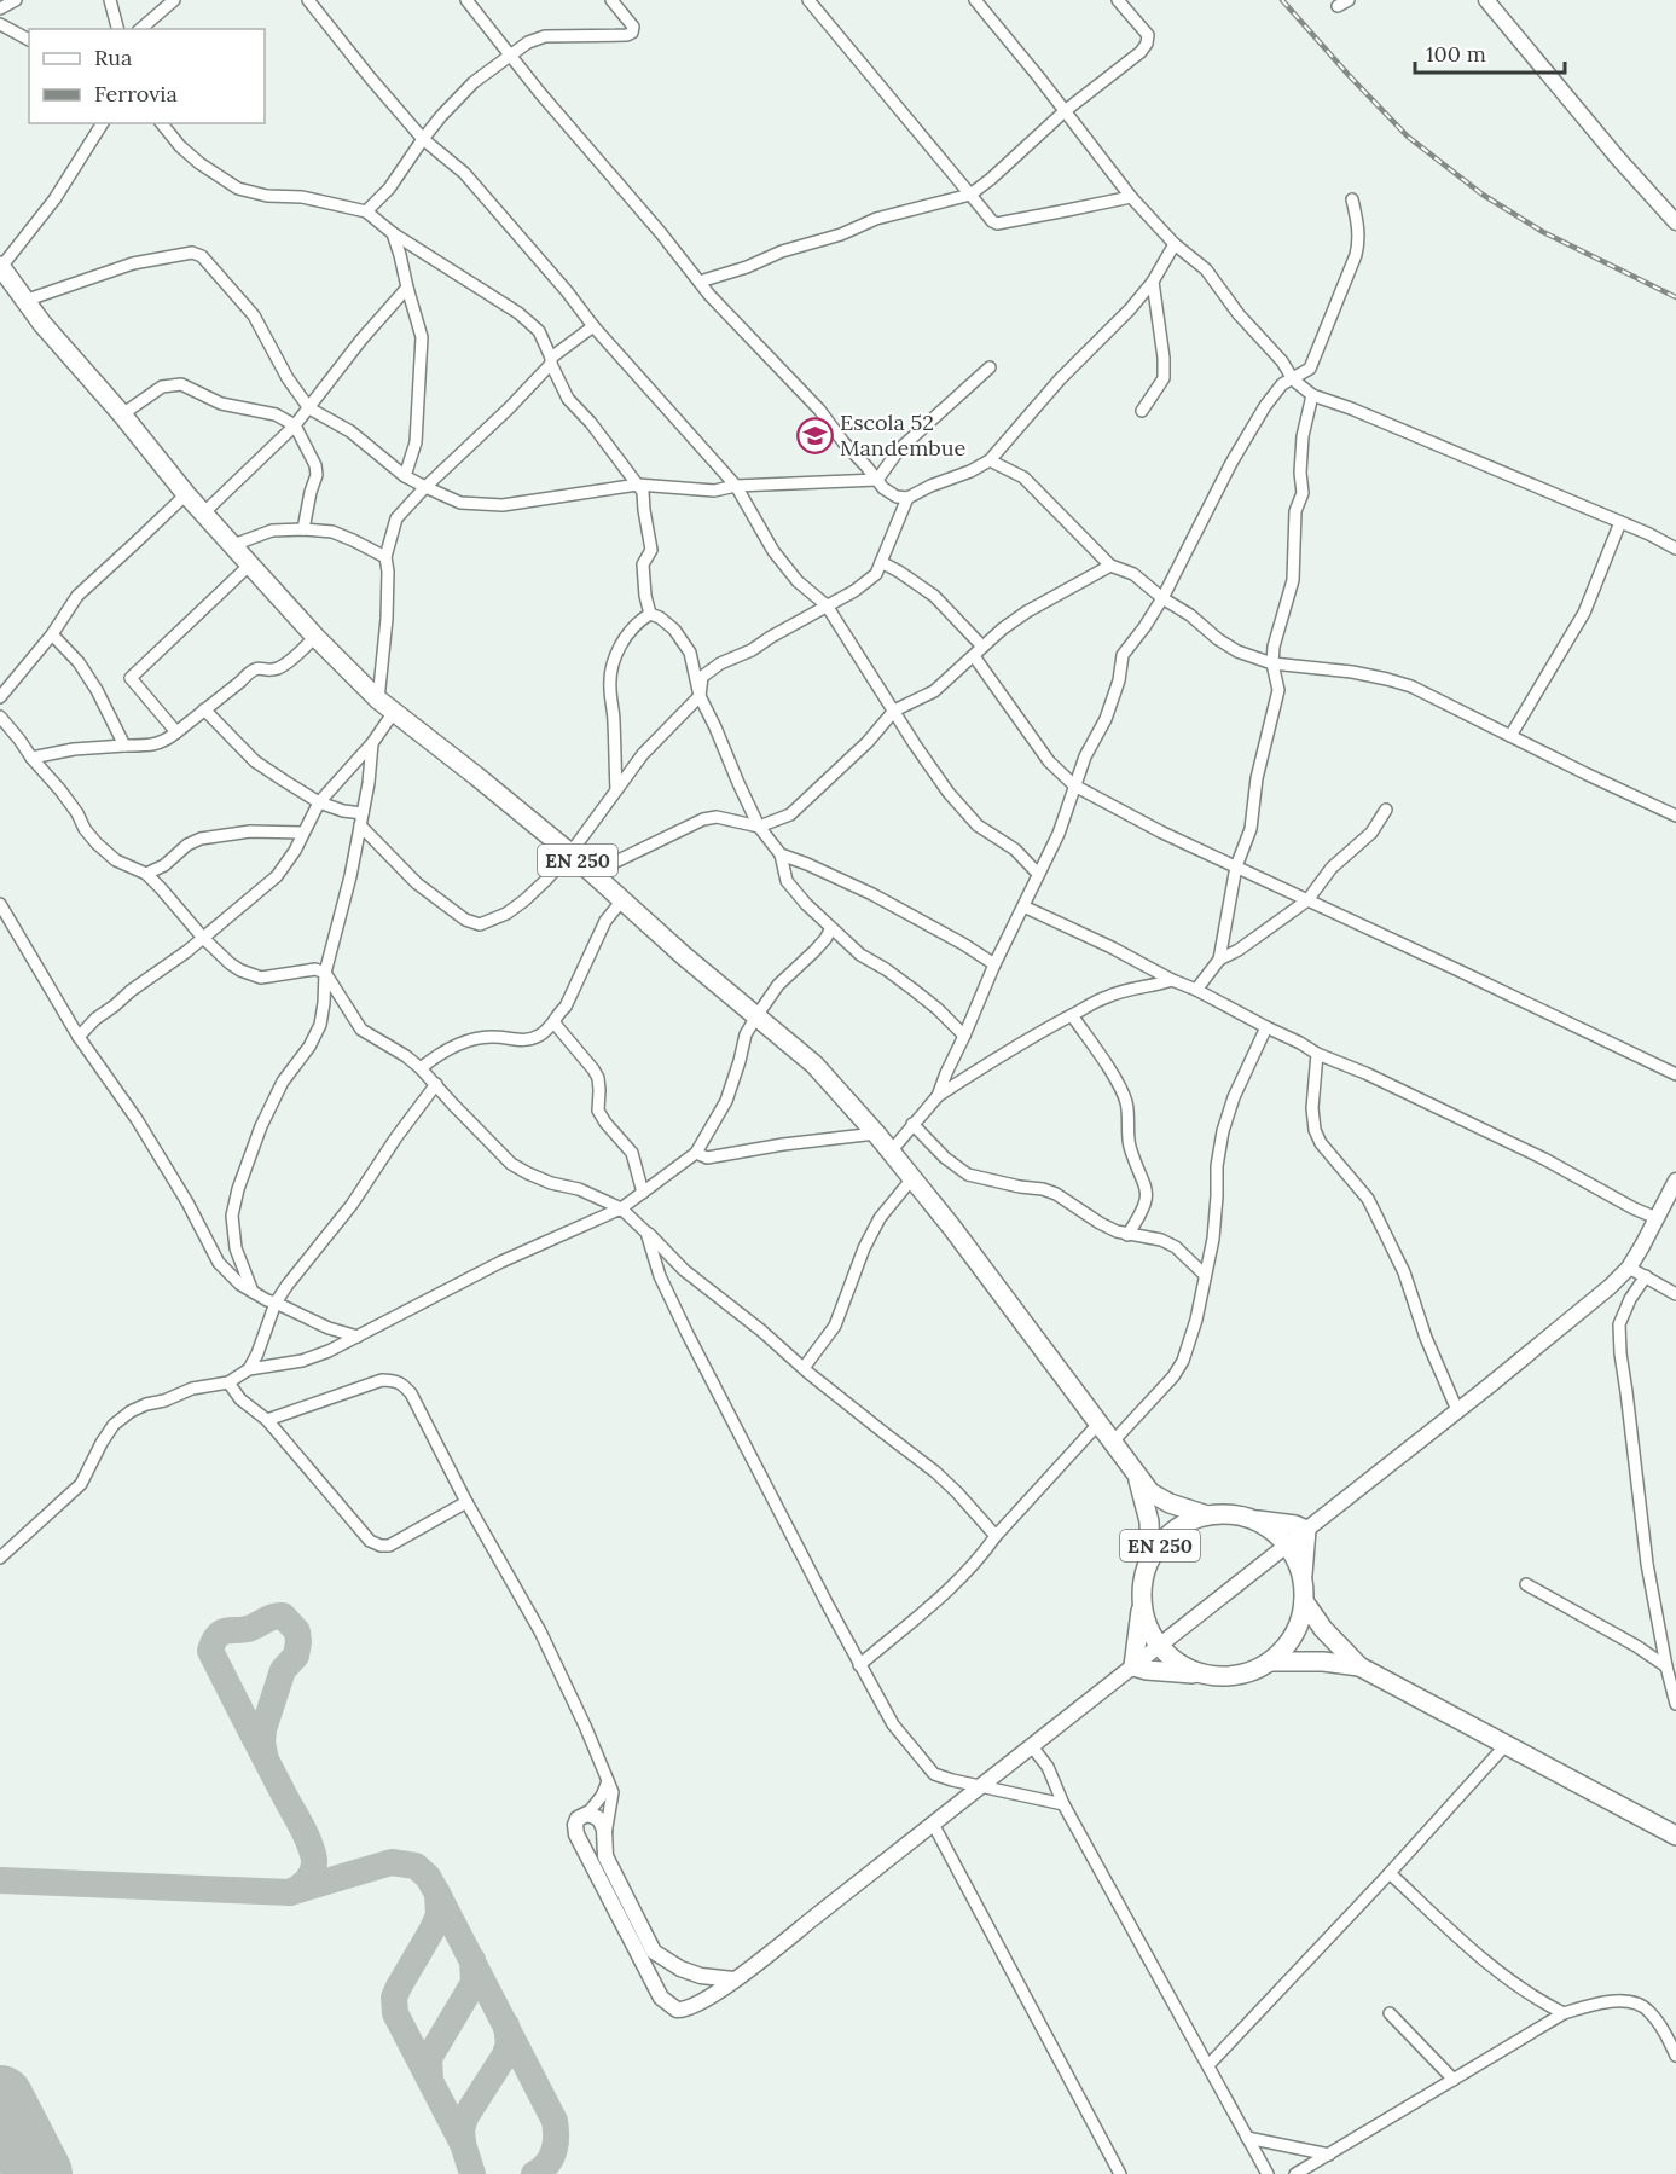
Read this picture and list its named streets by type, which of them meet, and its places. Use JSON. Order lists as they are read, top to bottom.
{
  "streets": {
    "main road": ["EN 250"]
  },
  "places": {
    "school or university": ["Escola 52 Mandembue"]
  },
  "legend": ["Rua", "Ferrovia"],
  "scale_bar": "100 m"
}
